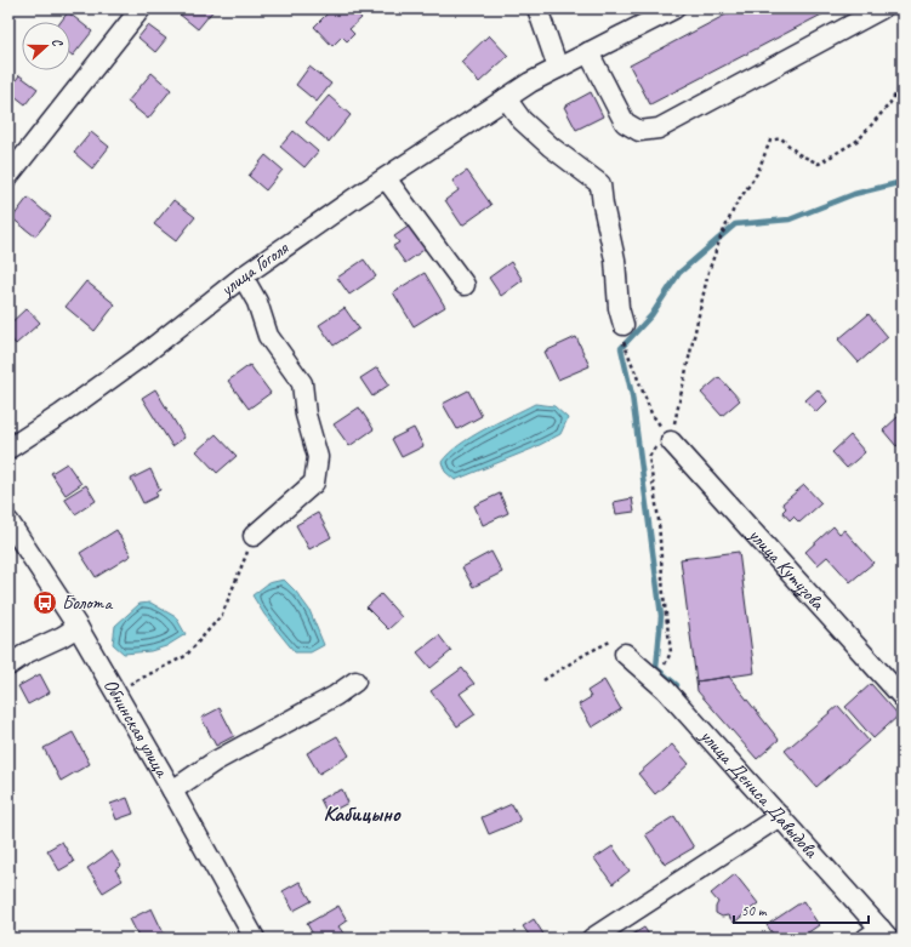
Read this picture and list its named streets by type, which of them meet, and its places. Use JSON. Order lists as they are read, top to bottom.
{
  "streets": {
    "street": [
      "улица Гоголя",
      "улица Кутузова",
      "Обнинская улица",
      "улица Дениса Давыдова"
    ]
  },
  "districts": ["Кабицыно"],
  "places": {
    "bus stop": ["Болота"]
  },
  "scale_bar": "50 m",
  "north": "right"
}
